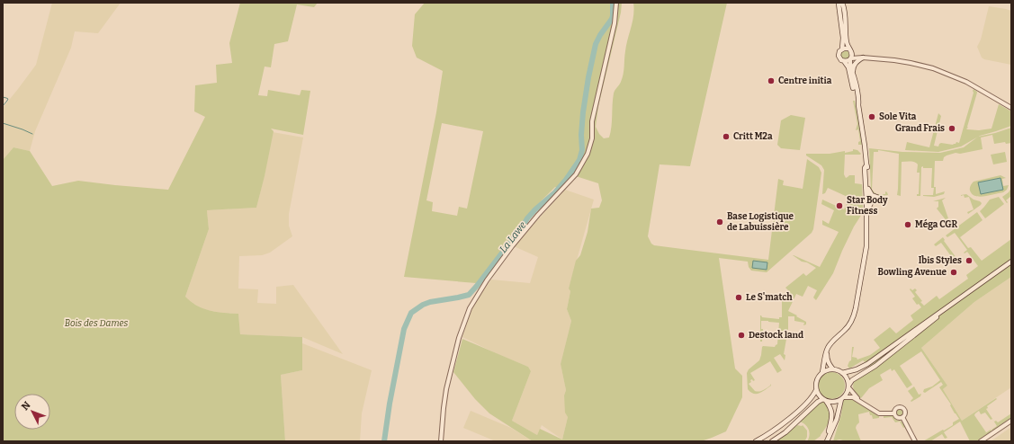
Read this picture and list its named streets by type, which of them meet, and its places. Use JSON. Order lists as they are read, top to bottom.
{
  "water": ["La Lawe"],
  "parks": ["Bois des Dames"],
  "places": [
    "Centre initia",
    "Sole Vita",
    "Grand Frais",
    "Critt M2a",
    "Star Body Fitness",
    "Base Logistique de Labuissière",
    "Méga CGR",
    "Ibis Styles",
    "Bowling Avenue",
    "Le S'match",
    "Destock land"
  ],
  "north": "top left"
}
